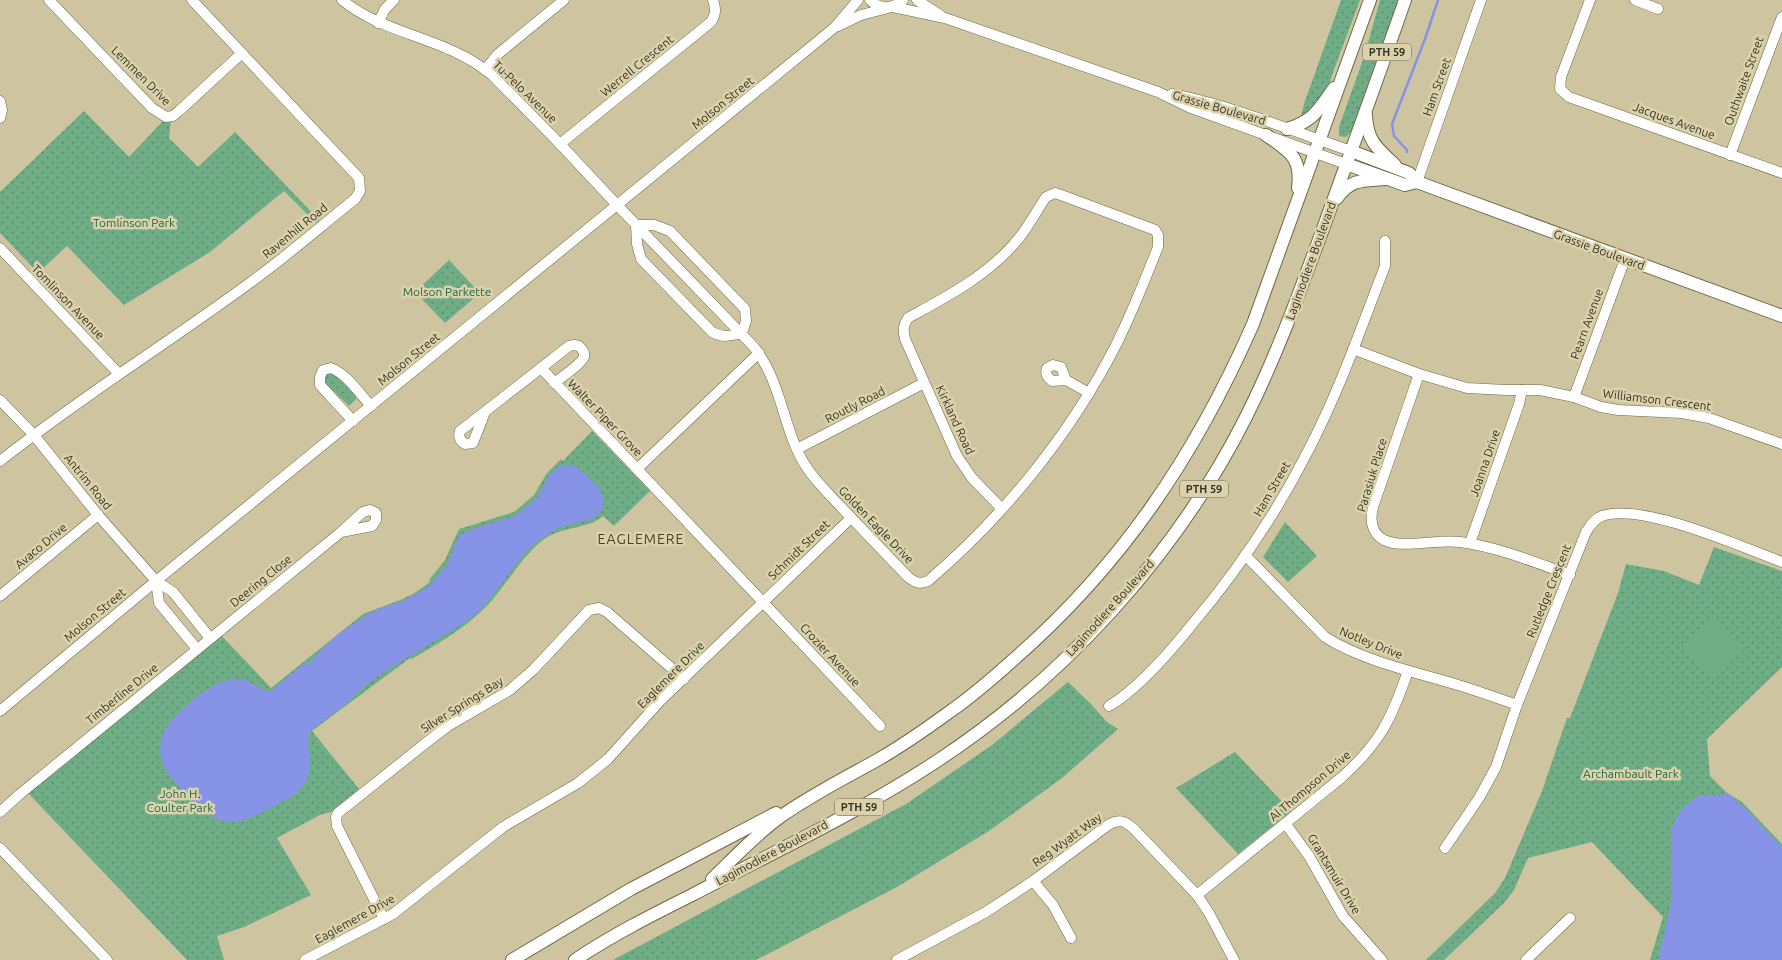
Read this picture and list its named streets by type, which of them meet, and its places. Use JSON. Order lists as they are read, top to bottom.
{
  "streets": {
    "main road": ["PTH 59", "Grassie Boulevard", "Lagimodiere Boulevard"],
    "street": [
      "Werrell Crescent",
      "Lemmen Drive",
      "Outhwaite Street",
      "Ham Street",
      "Tu-Pelo Avenue",
      "Molson Street",
      "Jacques Avenue",
      "Ravenhill Road",
      "Tomlinson Avenue",
      "Pearn Avenue",
      "Williamson Crescent",
      "Routly Road",
      "Walter Piper Grove",
      "Kirkland Road",
      "Joanna Drive",
      "Parasiuk Place",
      "Antrim Road",
      "Golden Eagle Drive",
      "Avaco Drive",
      "Schmidt Street",
      "Deering Close",
      "Rutledge Crescent",
      "Notley Drive",
      "Crozier Avenue",
      "Eaglemere Drive",
      "Timberline Drive",
      "Silver Springs Bay",
      "Al Thompson Drive",
      "Reg Wyatt Way",
      "Grantsmuir Drive"
    ]
  },
  "crossings": [
    ["Werrell Crescent", "Tu-Pelo Avenue"],
    ["Lemmen Drive", "Ravenhill Road"],
    ["Outhwaite Street", "Jacques Avenue"],
    ["Ham Street", "Grassie Boulevard"],
    ["Ham Street", "Williamson Crescent"],
    ["Ham Street", "Notley Drive"],
    ["Tu-Pelo Avenue", "Molson Street"],
    ["Tu-Pelo Avenue", "Golden Eagle Drive"],
    ["Molson Street", "Grassie Boulevard"],
    ["Molson Street", "Antrim Road"],
    ["Molson Street", "Golden Eagle Drive"],
    ["Grassie Boulevard", "Lagimodiere Boulevard"],
    ["Grassie Boulevard", "Pearn Avenue"],
    ["Ravenhill Road", "Tomlinson Avenue"],
    ["Ravenhill Road", "Antrim Road"],
    ["Pearn Avenue", "Williamson Crescent"],
    ["Williamson Crescent", "Joanna Drive"],
    ["Williamson Crescent", "Parasiuk Place"],
    ["Routly Road", "Kirkland Road"],
    ["Routly Road", "Golden Eagle Drive"],
    ["Kirkland Road", "Golden Eagle Drive"],
    ["Joanna Drive", "Parasiuk Place"],
    ["Parasiuk Place", "Rutledge Crescent"],
    ["Antrim Road", "Avaco Drive"],
    ["Antrim Road", "Deering Close"],
    ["Golden Eagle Drive", "Schmidt Street"],
    ["Schmidt Street", "Crozier Avenue"],
    ["Schmidt Street", "Eaglemere Drive"],
    ["Deering Close", "Timberline Drive"],
    ["Rutledge Crescent", "Notley Drive"],
    ["Notley Drive", "Al Thompson Drive"],
    ["Crozier Avenue", "Eaglemere Drive"],
    ["Eaglemere Drive", "Silver Springs Bay"],
    ["Al Thompson Drive", "Reg Wyatt Way"],
    ["Al Thompson Drive", "Grantsmuir Drive"]
  ],
  "districts": ["EAGLEMERE"],
  "parks": [
    "Tomlinson Park",
    "Molson Parkette",
    "Archambault Park",
    "John H. Coulter Park"
  ]
}
